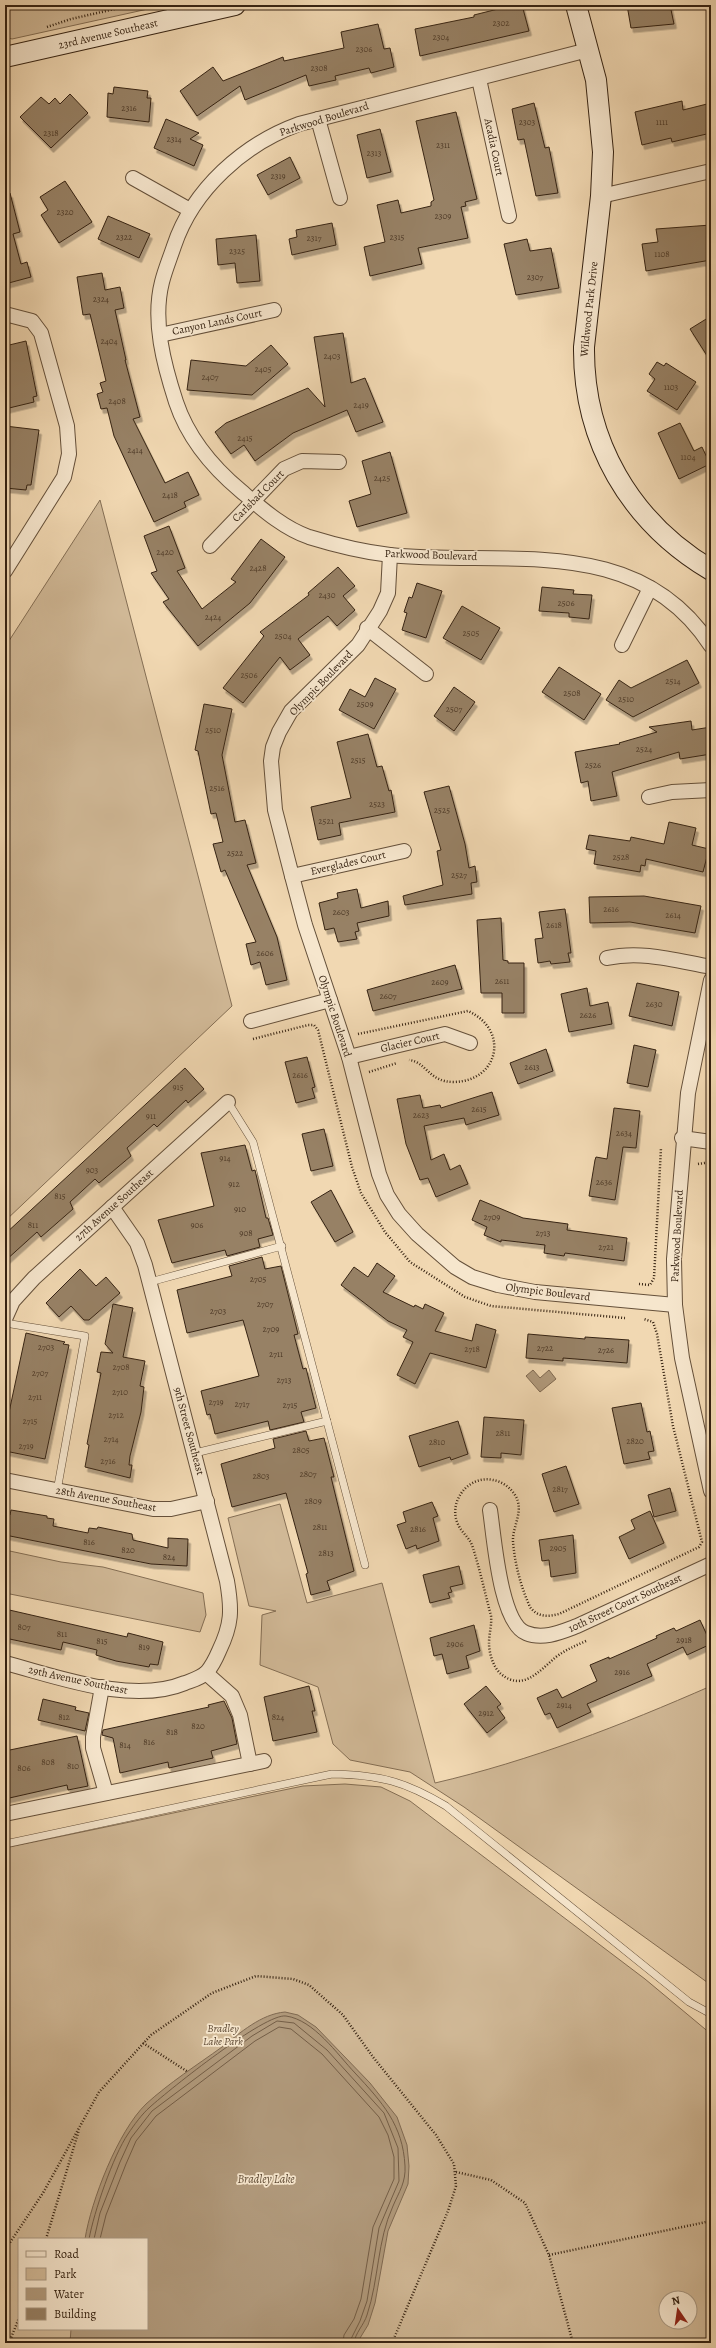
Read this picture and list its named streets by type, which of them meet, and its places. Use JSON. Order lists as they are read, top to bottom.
{
  "streets": {
    "street": [
      "23rd Avenue Southeast",
      "Parkwood Boulevard",
      "Acadia Court",
      "Wildwood Park Drive",
      "Canyon Lands Court",
      "Carlsbad Court",
      "Olympic Boulevard",
      "Everglades Court",
      "Glacier Court",
      "27th Avenue Southeast",
      "9th Street Southeast",
      "28th Avenue Southeast",
      "10th Street Court Southeast",
      "29th Avenue Southeast"
    ]
  },
  "crossings": [
    ["Parkwood Boulevard", "Acadia Court"],
    ["Parkwood Boulevard", "Wildwood Park Drive"],
    ["Parkwood Boulevard", "Canyon Lands Court"],
    ["Parkwood Boulevard", "Carlsbad Court"],
    ["Parkwood Boulevard", "Olympic Boulevard"],
    ["Olympic Boulevard", "Everglades Court"],
    ["Olympic Boulevard", "Glacier Court"],
    ["27th Avenue Southeast", "9th Street Southeast"],
    ["9th Street Southeast", "28th Avenue Southeast"],
    ["9th Street Southeast", "29th Avenue Southeast"]
  ],
  "water": ["Bradley Lake"],
  "parks": ["Bradley Lake Park"],
  "house_numbers": [
    "2302",
    "2304",
    "2306",
    "2308",
    "2316",
    "2303",
    "1111",
    "2318",
    "2314",
    "2311",
    "2313",
    "2319",
    "2320",
    "2309",
    "2322",
    "2315",
    "2317",
    "2325",
    "1108",
    "2307",
    "2324",
    "2404",
    "2403",
    "2405",
    "2407",
    "1103",
    "2408",
    "2419",
    "2415",
    "2414",
    "1104",
    "2425",
    "2418",
    "2420",
    "2428",
    "2430",
    "2506",
    "2424",
    "2505",
    "2504",
    "2506",
    "2514",
    "2508",
    "2510",
    "2509",
    "2507",
    "2510",
    "2524",
    "2515",
    "2526",
    "2516",
    "2523",
    "2525",
    "2521",
    "2522",
    "2528",
    "2527",
    "2616",
    "2603",
    "2614",
    "2618",
    "2606",
    "2611",
    "2609",
    "2607",
    "2630",
    "2626",
    "2613",
    "2616",
    "915",
    "2615",
    "2623",
    "911",
    "2634",
    "914",
    "903",
    "2636",
    "912",
    "815",
    "910",
    "2709",
    "811",
    "906",
    "908",
    "2713",
    "2721",
    "2705",
    "2707",
    "2703",
    "2709",
    "2703",
    "2722",
    "2718",
    "2726",
    "2711",
    "2708",
    "2707",
    "2713",
    "2710",
    "2711",
    "2719",
    "2717",
    "2715",
    "2712",
    "2715",
    "2811",
    "2714",
    "2820",
    "2810",
    "2719",
    "2805",
    "2716",
    "2807",
    "2803",
    "2817",
    "2809",
    "2811",
    "2816",
    "816",
    "2905",
    "820",
    "2813",
    "824",
    "807",
    "811",
    "2918",
    "815",
    "2906",
    "819",
    "2916",
    "2914",
    "2912",
    "812",
    "824",
    "820",
    "818",
    "816",
    "814",
    "808",
    "810",
    "806"
  ],
  "legend": [
    "Road",
    "Park",
    "Water",
    "Building"
  ],
  "north": "top"
}
